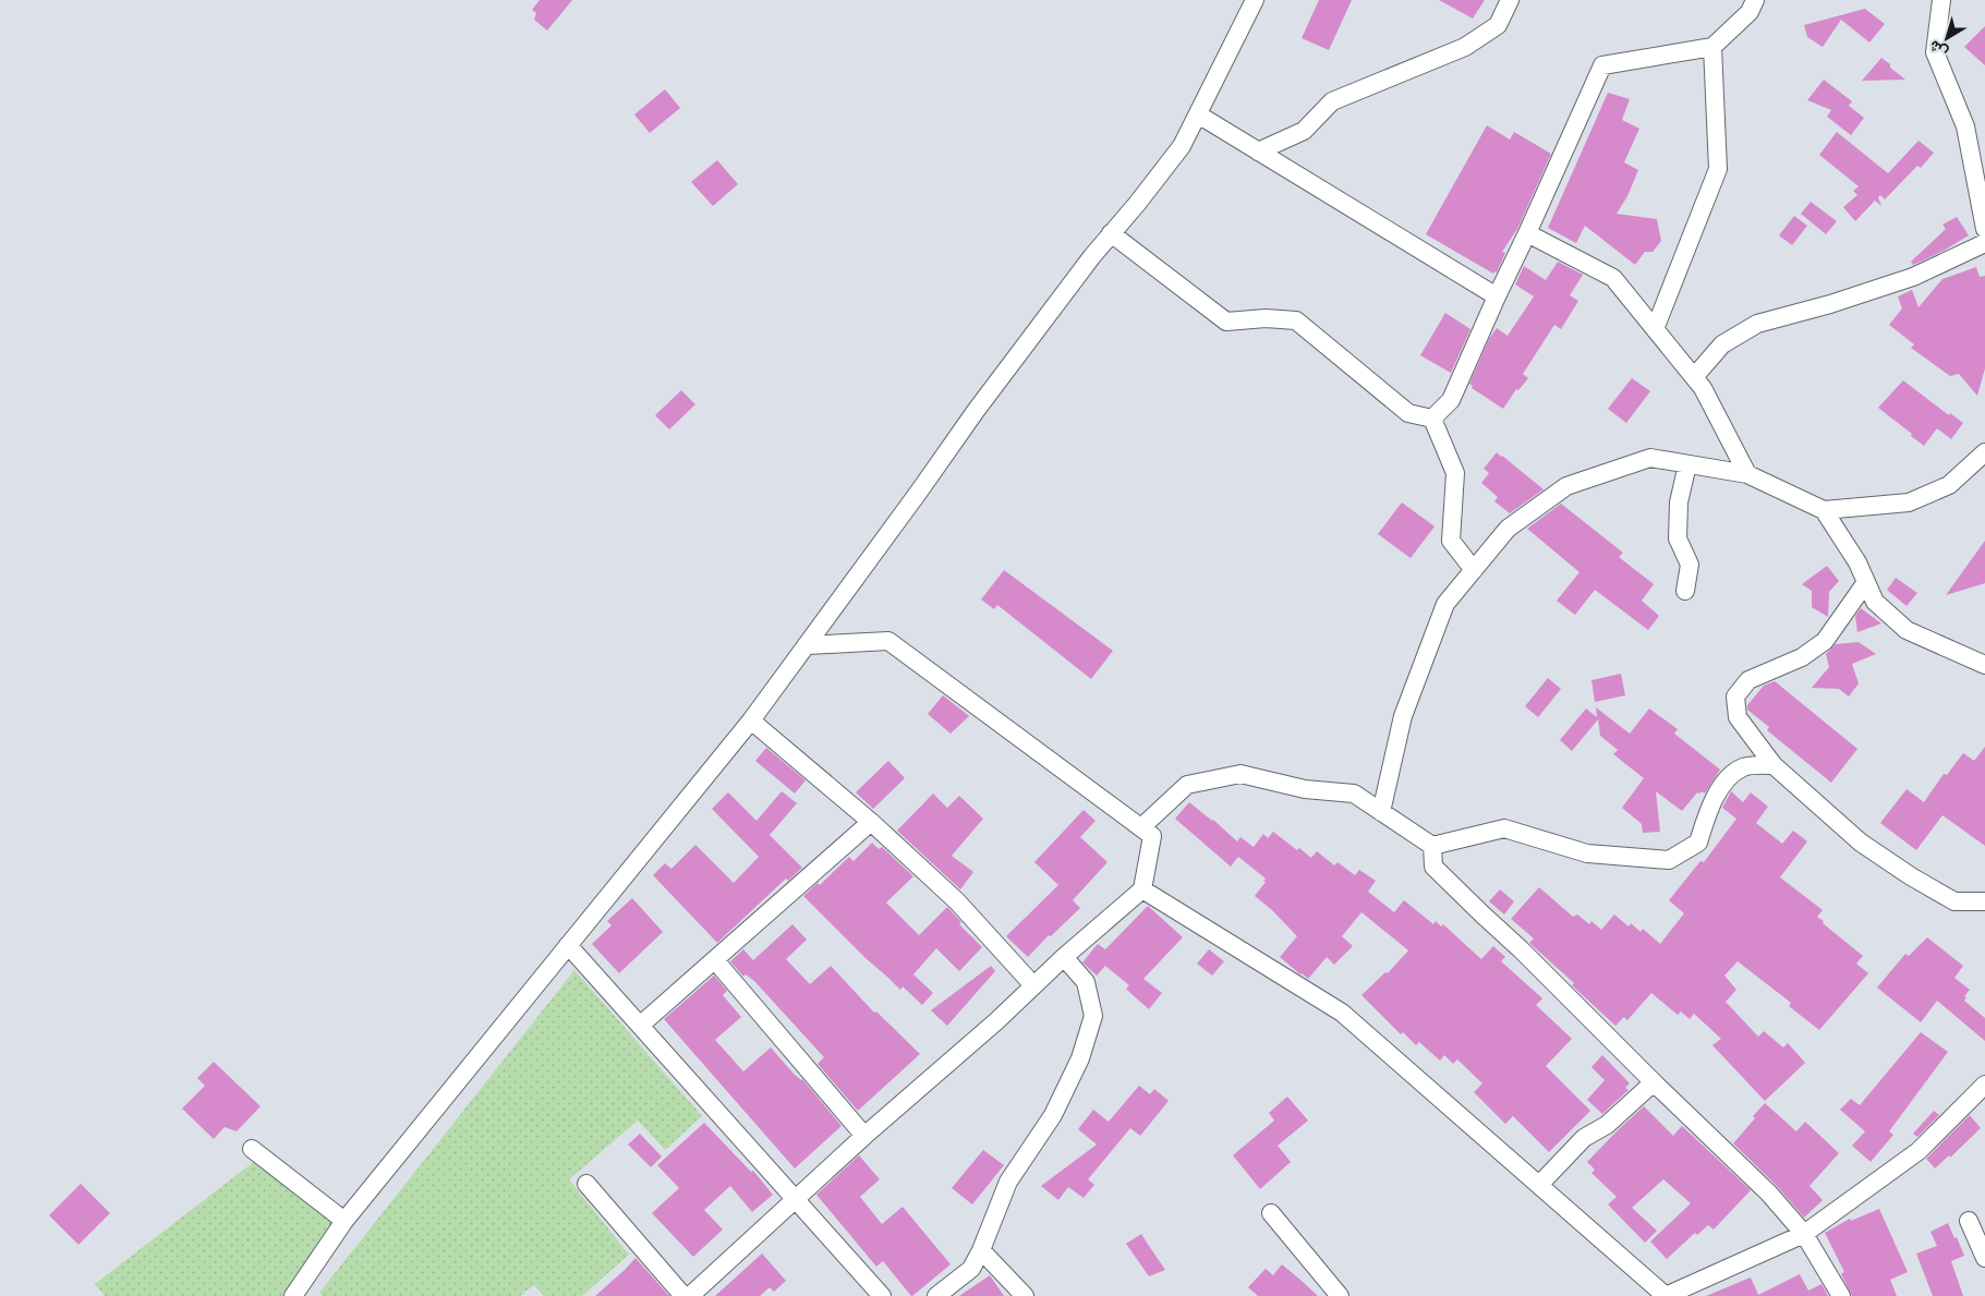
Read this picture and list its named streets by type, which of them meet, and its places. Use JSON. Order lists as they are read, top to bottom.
{
  "north": "bottom left"
}
